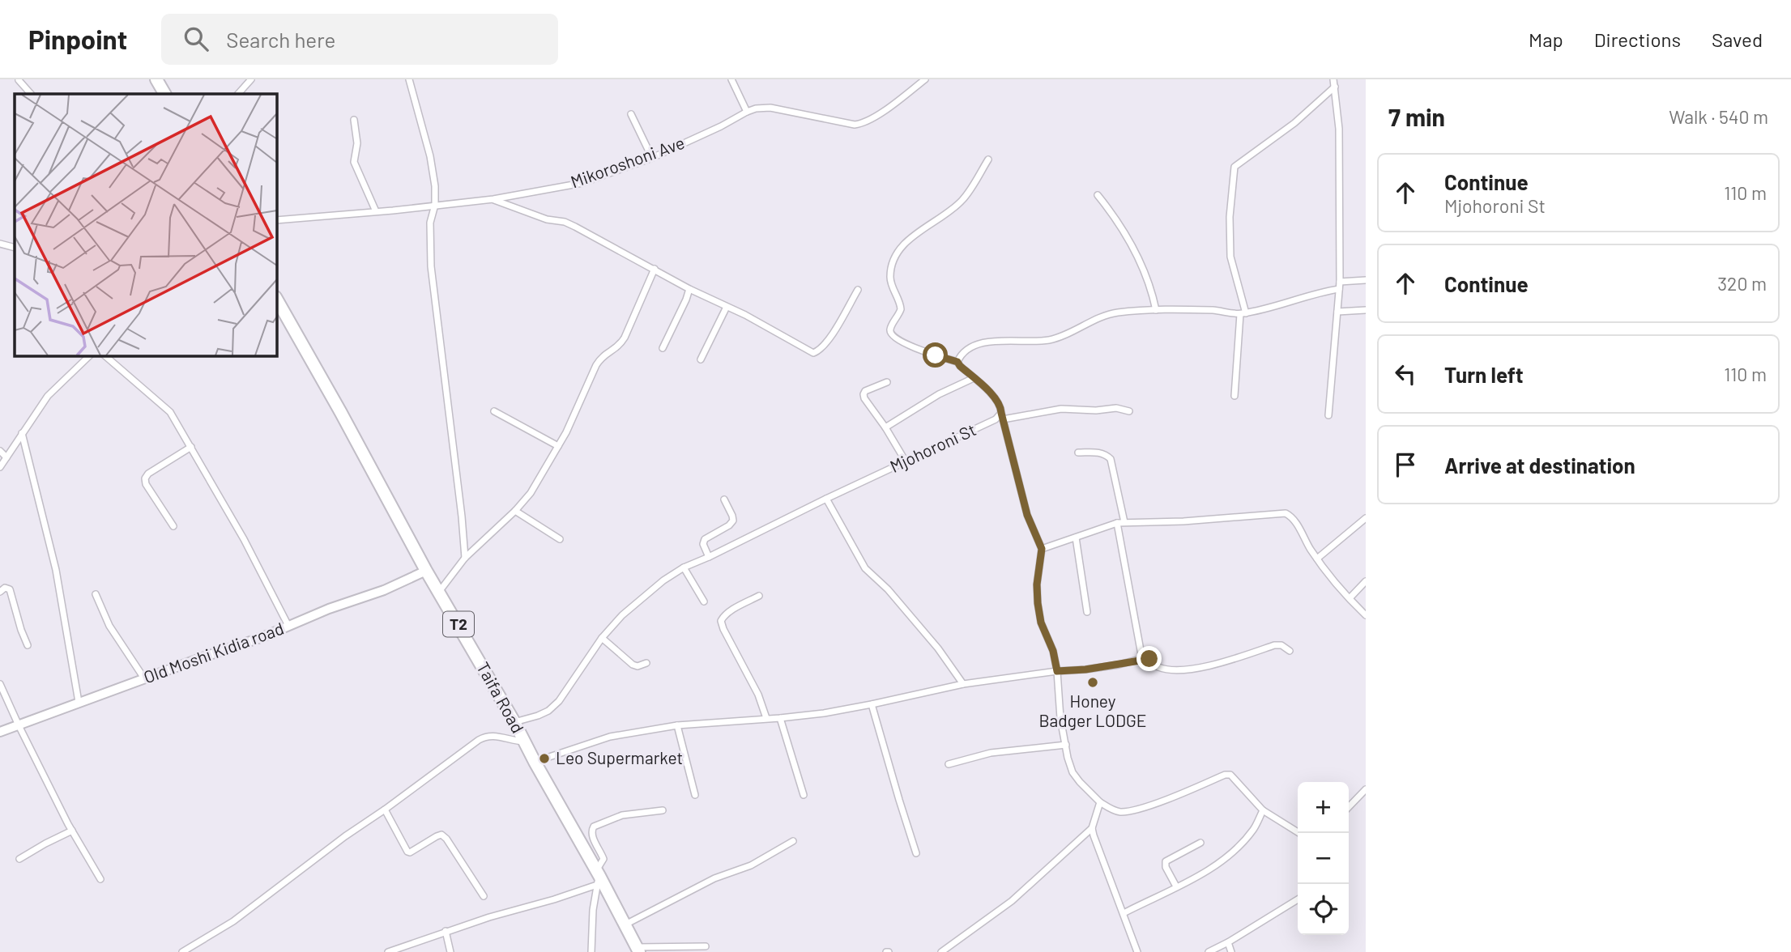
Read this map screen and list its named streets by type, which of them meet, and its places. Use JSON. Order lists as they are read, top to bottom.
{
  "streets": {
    "highway": ["T2", "Taifa Road"],
    "street": ["Mikoroshoni Ave", "Mjohoroni St", "Old Moshi Kidia road"]
  },
  "crossings": [
    ["Mjohoroni St", "Taifa Road"],
    ["Old Moshi Kidia road", "Taifa Road"]
  ],
  "places": ["Honey Badger LODGE", "Leo Supermarket"],
  "page": {
    "header": "Pinpoint",
    "search": "Search here",
    "nav": ["Map", "Directions", "Saved"],
    "heading": ["7 min", "Walk · 540 m"],
    "list": [
      ["Continue", "Mjohoroni St", "110 m"],
      ["Continue", "320 m"],
      ["Turn left", "110 m"],
      "Arrive at destination"
    ],
    "map_buttons": ["+", "−"]
  }
}
